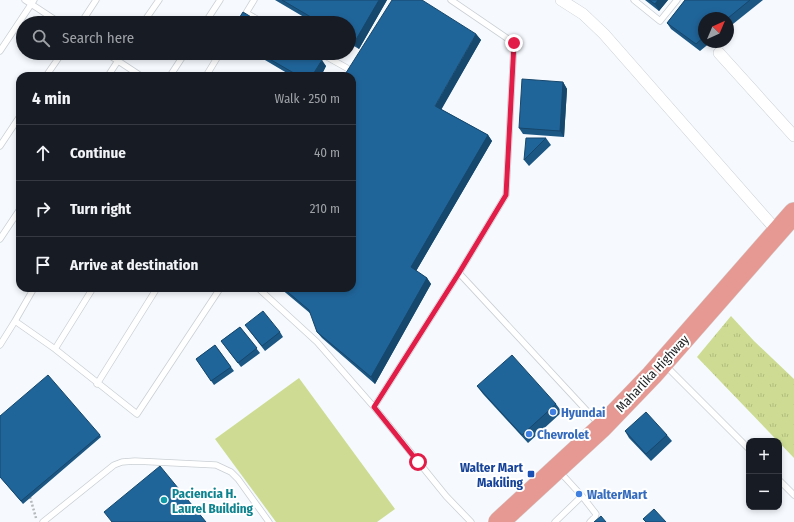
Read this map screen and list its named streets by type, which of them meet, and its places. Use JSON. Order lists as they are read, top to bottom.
{
  "streets": {
    "highway": ["Maharlika Highway"]
  },
  "places": {
    "other": [
      "Hyundai",
      "Chevrolet",
      "WalterMart",
      "Paciencia H. Laurel Building"
    ],
    "transit": ["Walter Mart Makiling"]
  },
  "north": "top right",
  "page": {
    "search": "Search here",
    "heading": ["4 min", "Walk · 250 m"],
    "list": [
      ["Continue", "40 m"],
      ["Turn right", "210 m"],
      "Arrive at destination"
    ],
    "map_buttons": ["+", "−"]
  }
}
